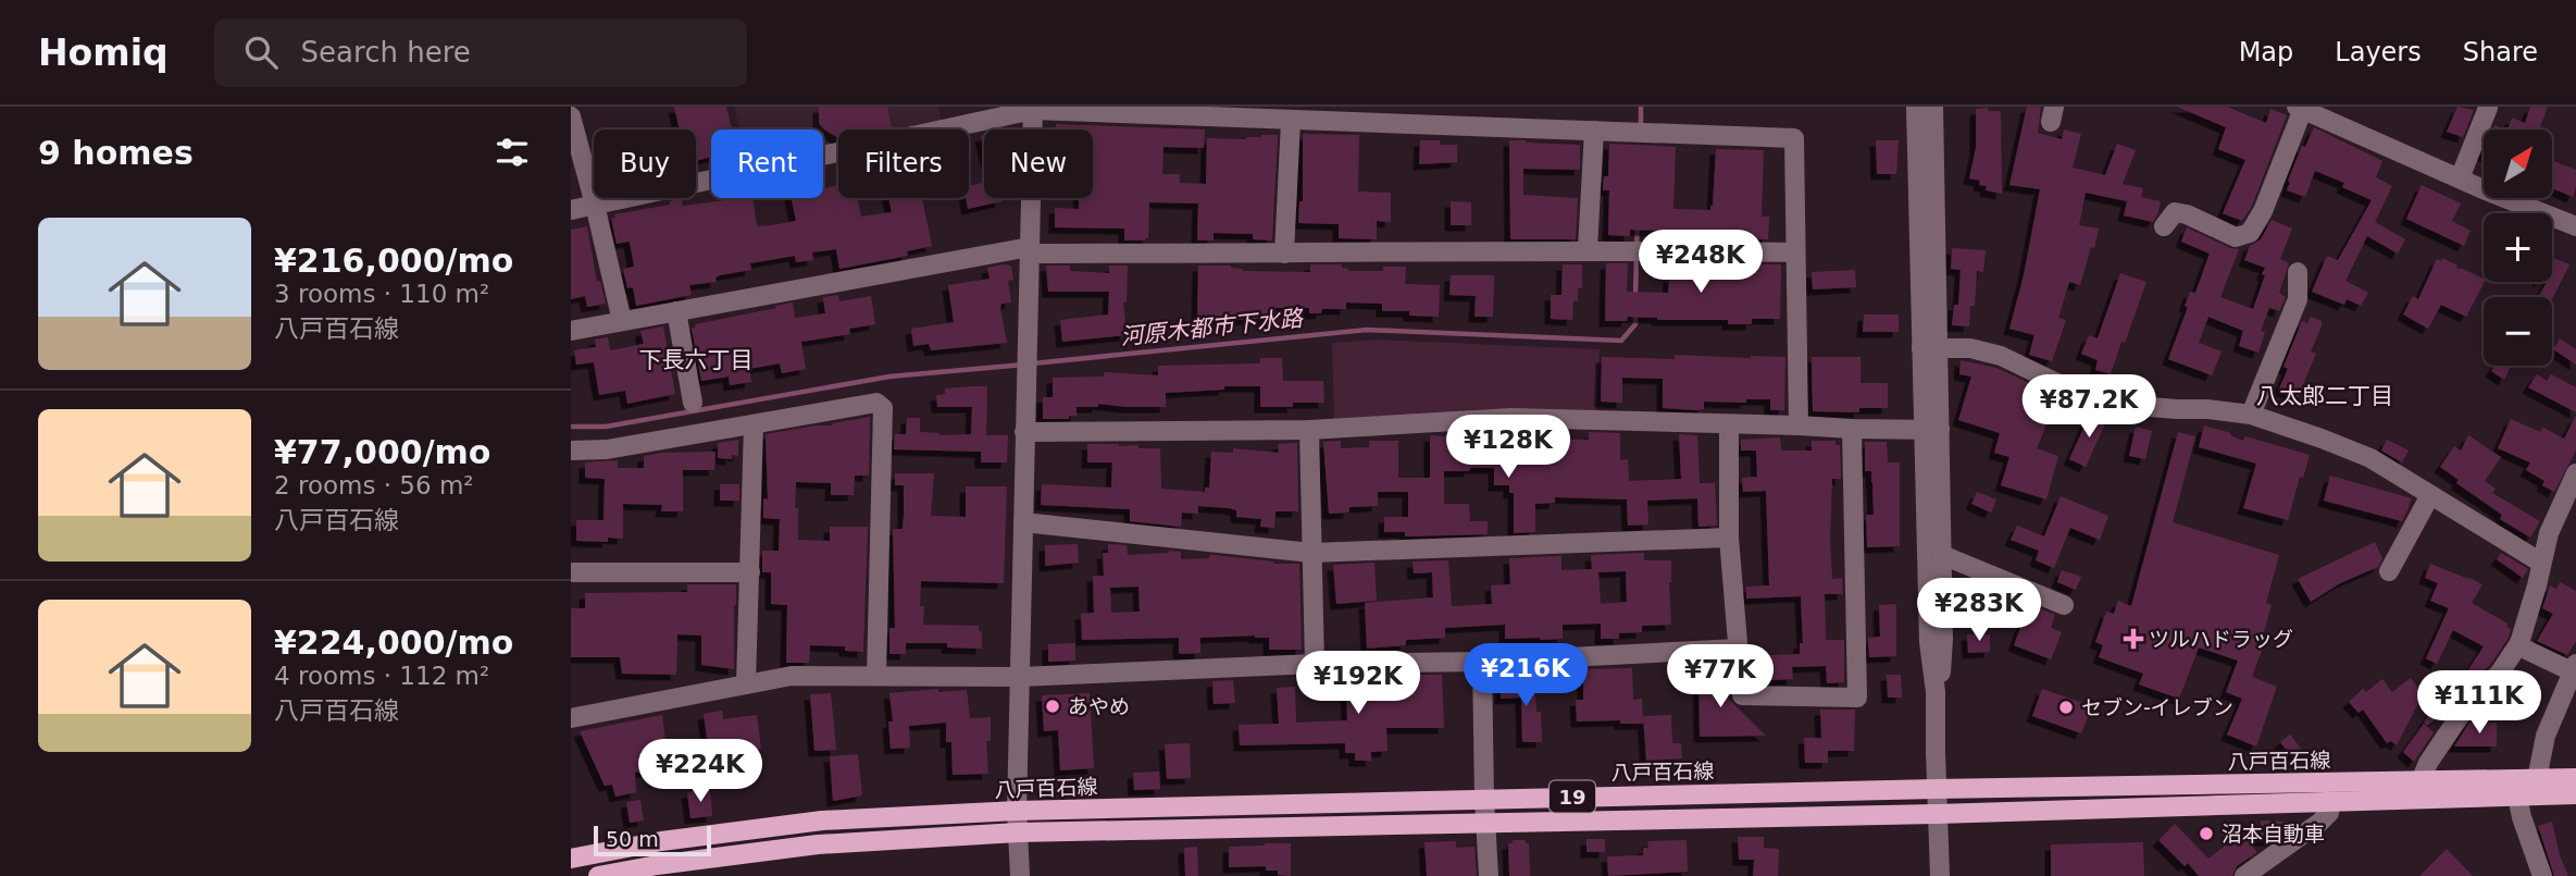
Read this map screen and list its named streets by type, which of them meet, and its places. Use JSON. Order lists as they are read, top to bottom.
{
  "streets": {
    "main road": ["八戸百石線", "19"]
  },
  "districts": ["下長六丁目", "八太郎二丁目"],
  "water": ["河原木都市下水路"],
  "places": {
    "health": ["ツルハドラッグ"],
    "other": ["あやめ", "セブン-イレブン", "沼本自動車"]
  },
  "scale_bar": "50 m",
  "north": "top right",
  "page": {
    "header": "Homiq",
    "search": "Search here",
    "nav": ["Map", "Layers", "Share"],
    "heading": "9 homes",
    "map_buttons": ["+", "−"],
    "chip": [
      "Buy",
      "Rent",
      "Filters",
      "New"
    ],
    "list": [
      {
        "name": "¥216,000/mo",
        "note": "3 rooms · 110 m² · 八戸百石線"
      },
      {
        "name": "¥77,000/mo",
        "note": "2 rooms · 56 m² · 八戸百石線"
      },
      {
        "name": "¥224,000/mo",
        "note": "4 rooms · 112 m² · 八戸百石線"
      }
    ],
    "price": [
      "¥248K",
      "¥87.2K",
      "¥128K",
      "¥283K",
      "¥216K",
      "¥77K",
      "¥192K",
      "¥111K",
      "¥224K"
    ],
    "scale": "50 m"
  }
}
